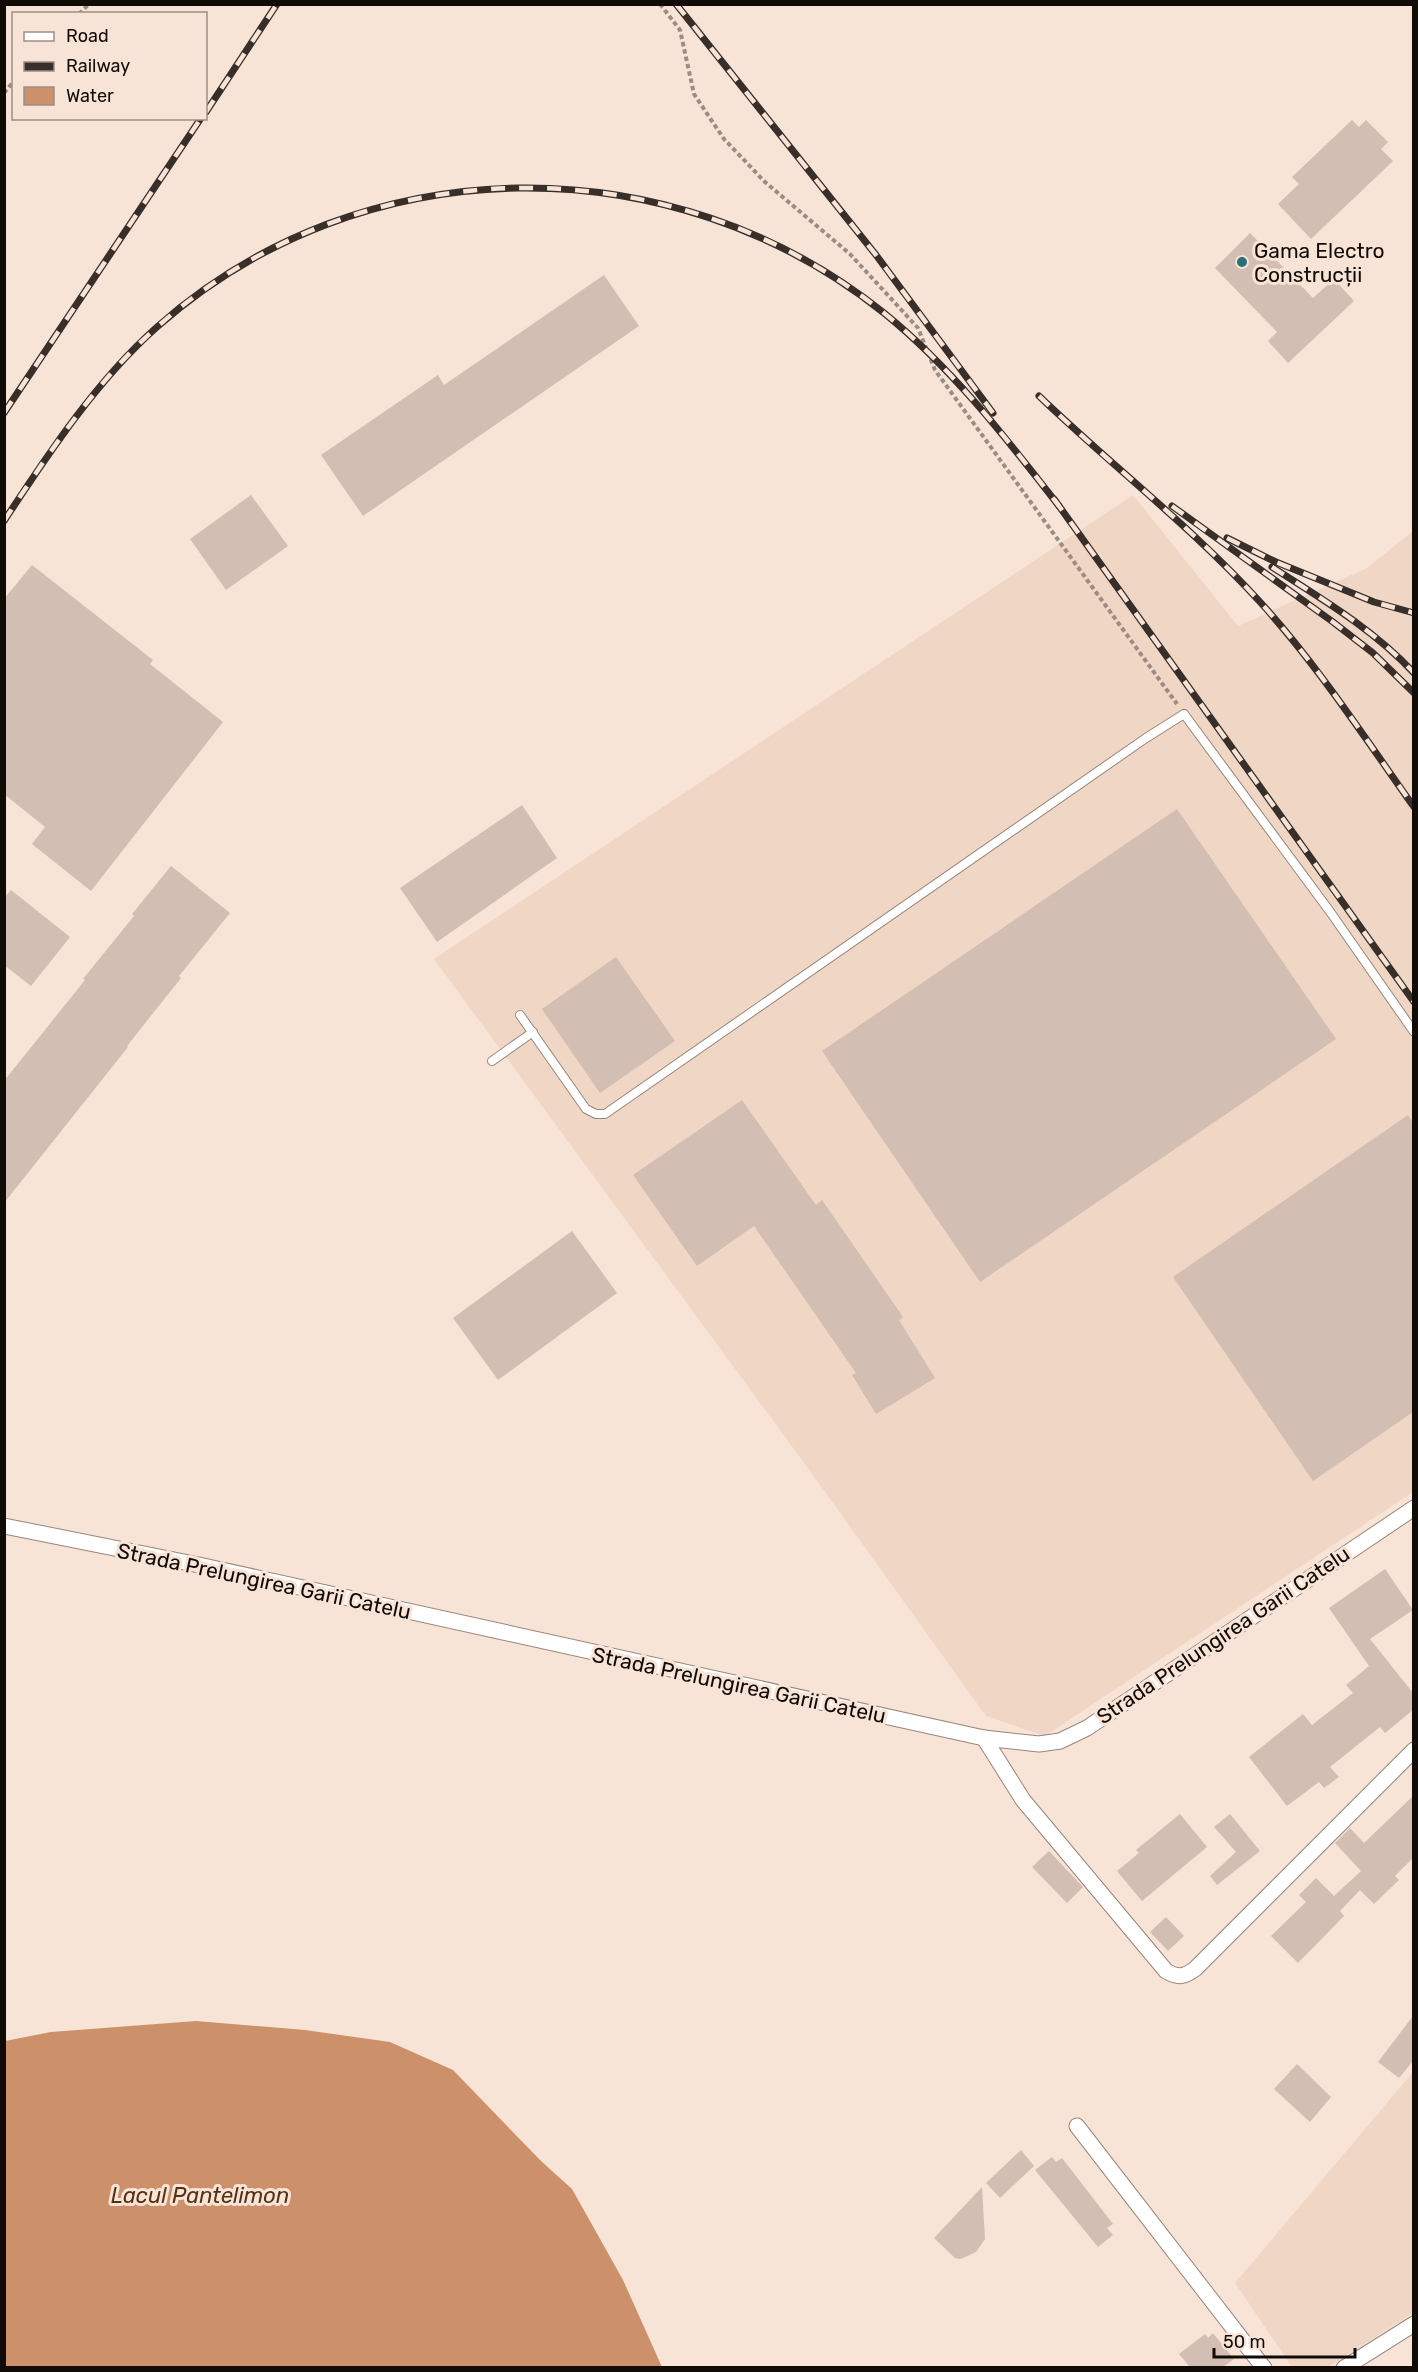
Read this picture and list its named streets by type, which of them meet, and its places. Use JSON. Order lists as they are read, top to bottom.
{
  "streets": {
    "street": ["Strada Prelungirea Garii Catelu"]
  },
  "water": ["Lacul Pantelimon"],
  "places": ["Gama Electro Construcții"],
  "legend": ["Road", "Railway", "Water"],
  "scale_bar": "50 m"
}
